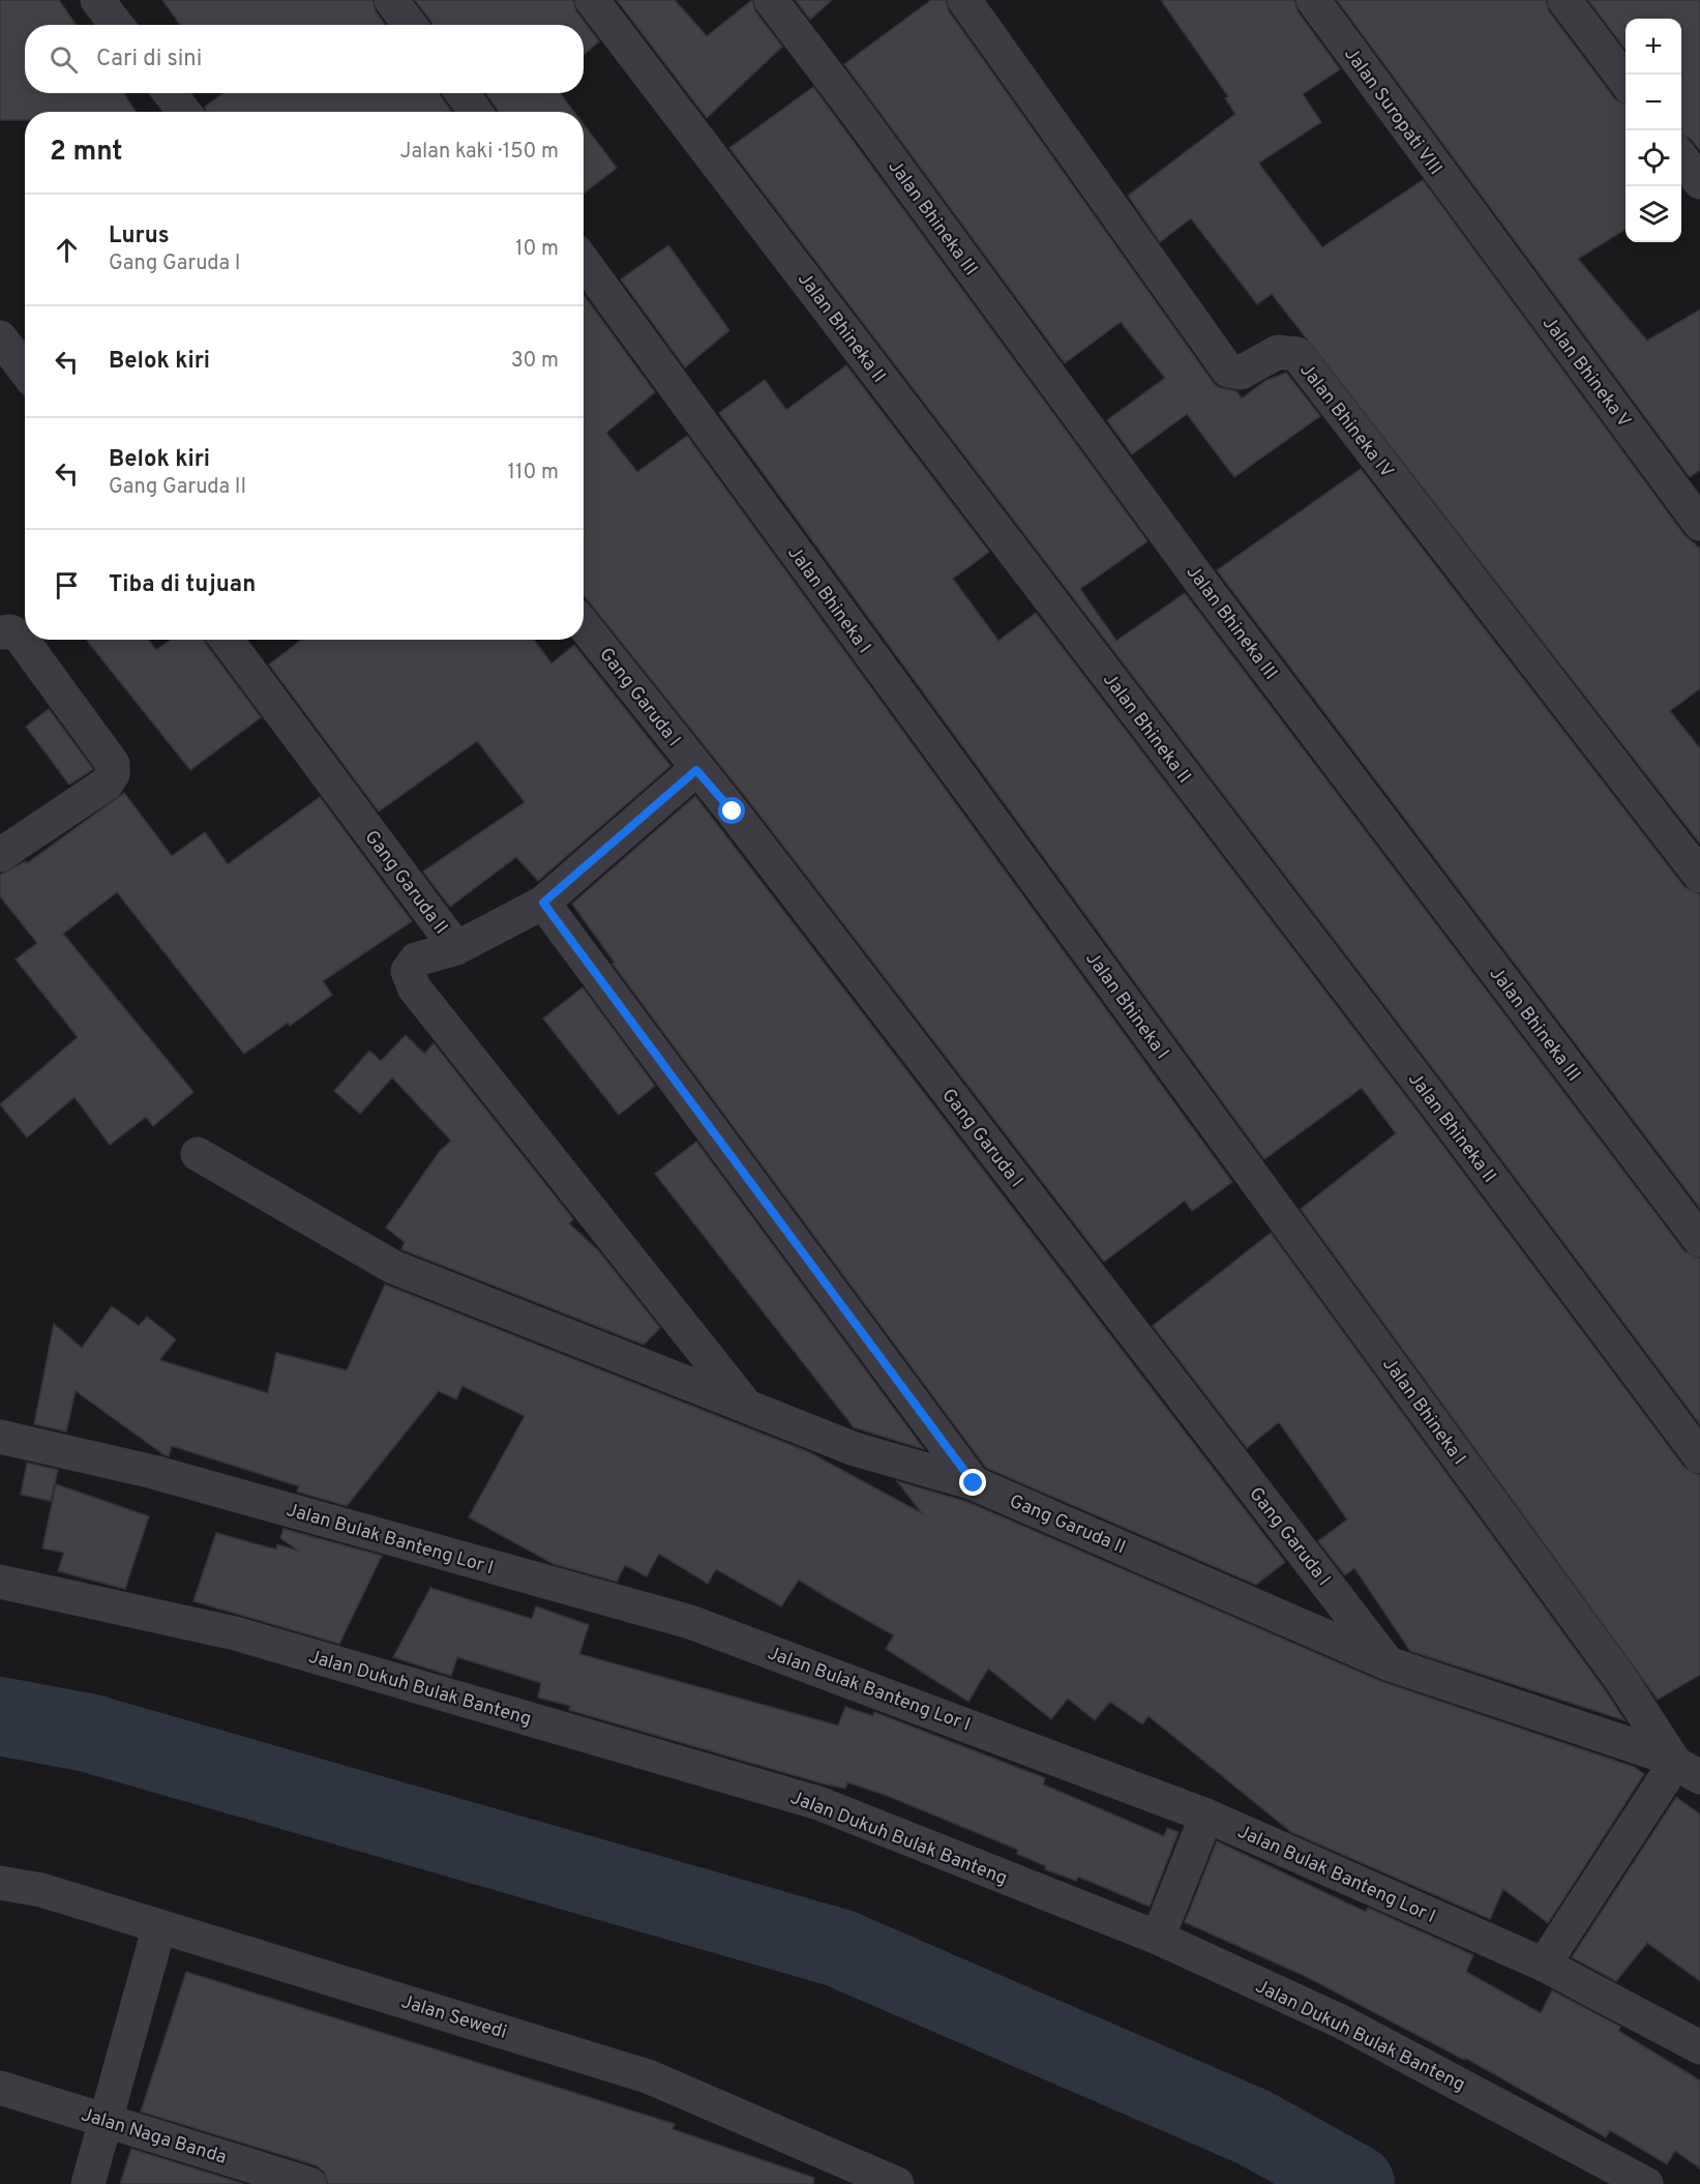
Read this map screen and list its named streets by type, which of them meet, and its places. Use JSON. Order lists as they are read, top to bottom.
{
  "streets": {
    "street": [
      "Jalan Suropati VIII",
      "Jalan Bhineka III",
      "Jalan Bhineka II",
      "Jalan Bhineka V",
      "Jalan Bhineka IV",
      "Jalan Bhineka I",
      "Gang Garuda I",
      "Gang Garuda II",
      "Jalan Bulak Banteng Lor I",
      "Jalan Dukuh Bulak Banteng",
      "Jalan Sewedi",
      "Jalan Naga Banda"
    ]
  },
  "crossings": [
    ["Jalan Suropati VIII", "Jalan Bhineka V"],
    ["Gang Garuda I", "Gang Garuda II"]
  ],
  "page": {
    "map_buttons": ["+", "−"],
    "search": "Cari di sini",
    "heading": ["2 mnt", "Jalan kaki · 150 m"],
    "list": [
      ["Lurus", "Gang Garuda I", "10 m"],
      ["Belok kiri", "30 m"],
      ["Belok kiri", "Gang Garuda II", "110 m"],
      "Tiba di tujuan"
    ]
  }
}
